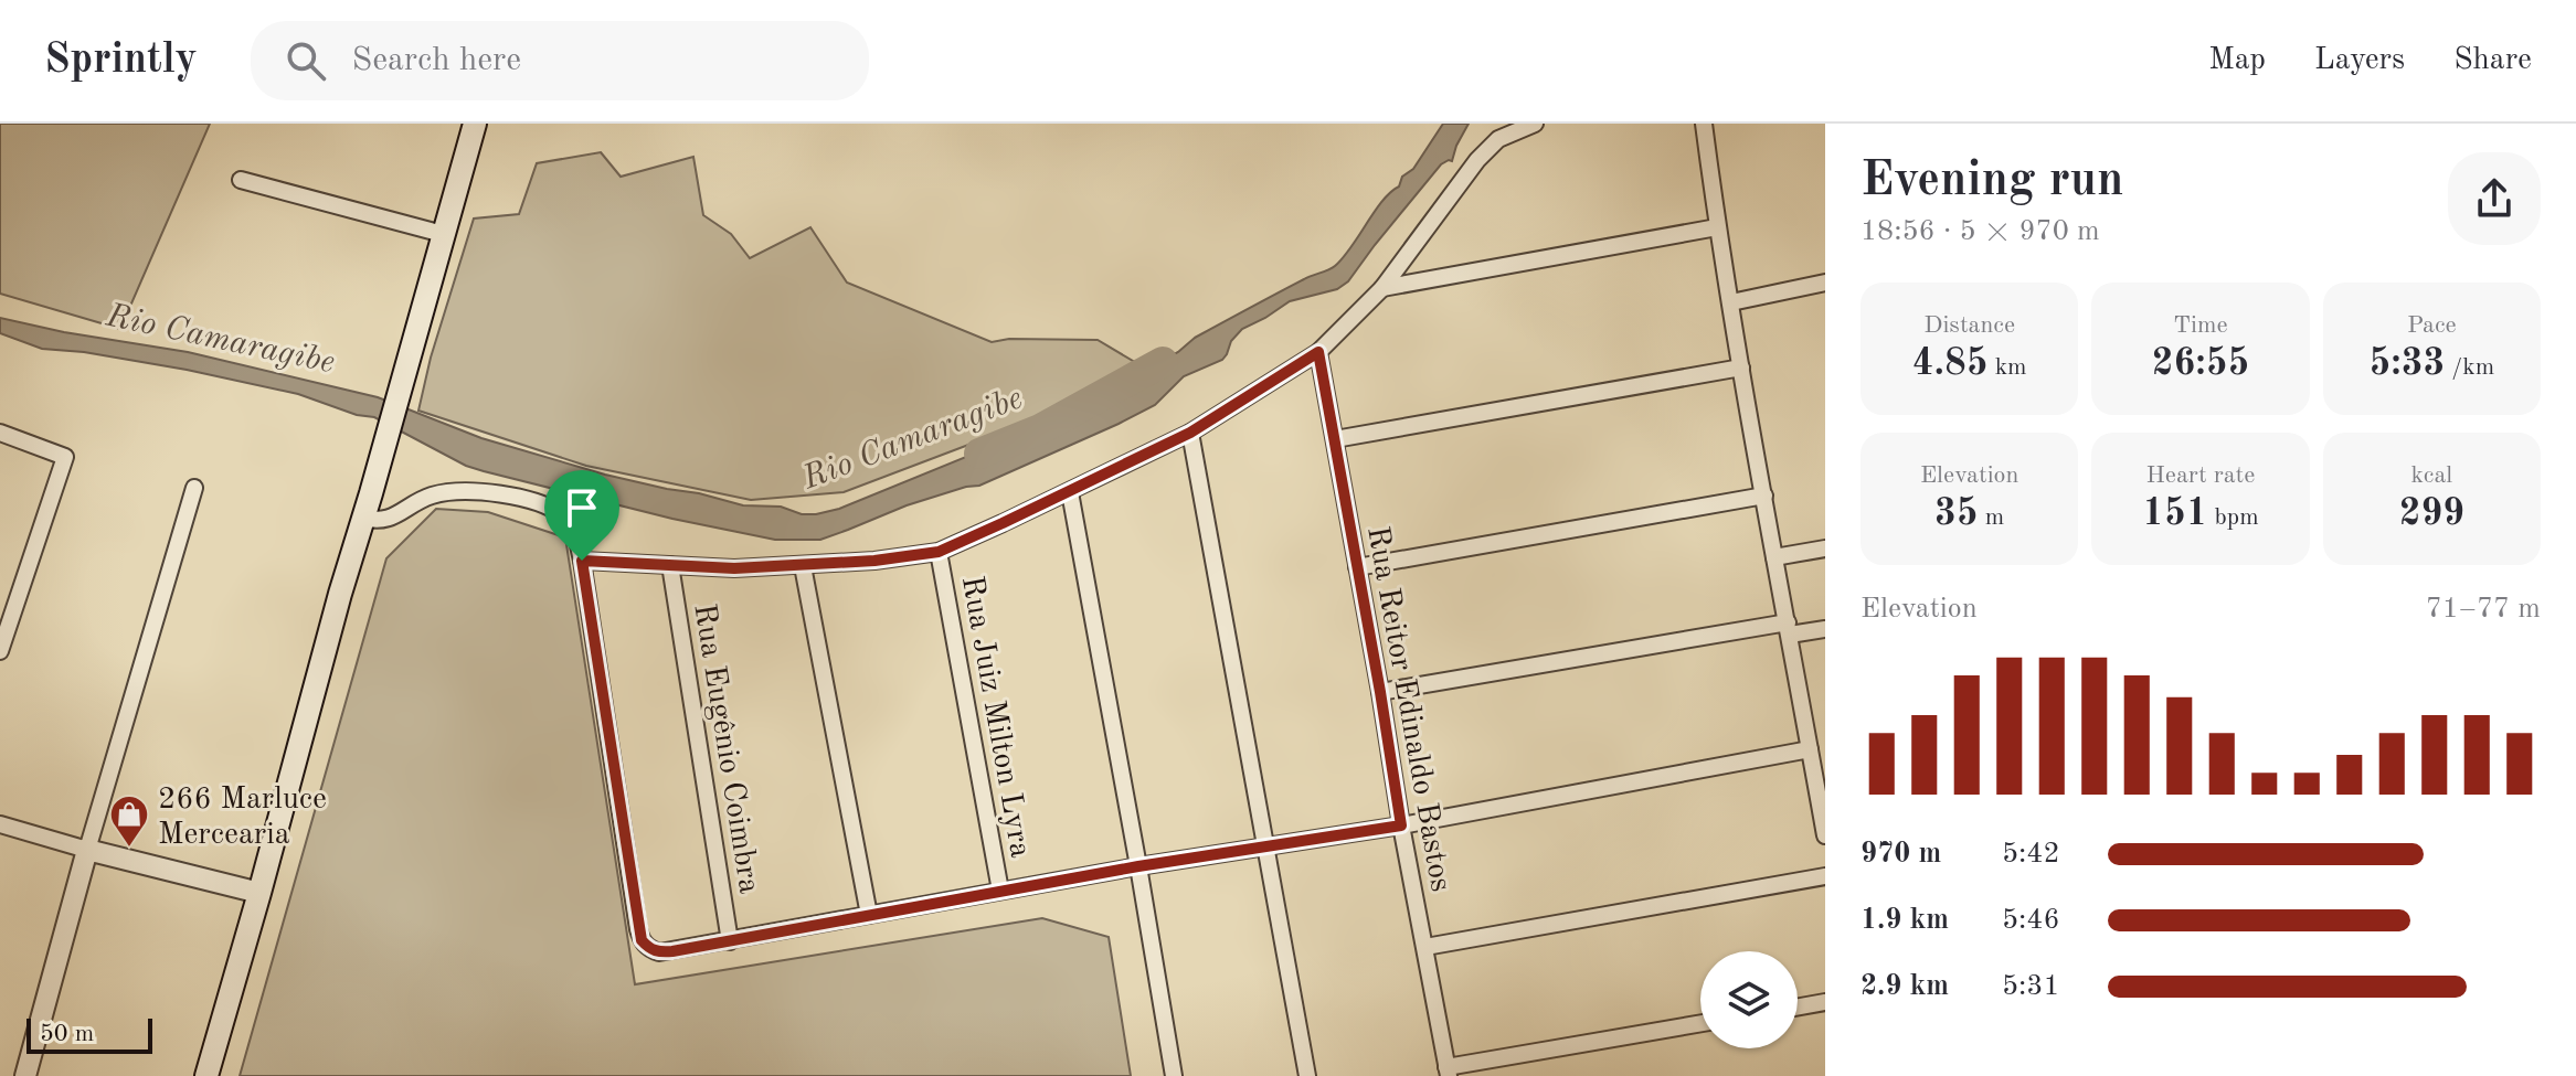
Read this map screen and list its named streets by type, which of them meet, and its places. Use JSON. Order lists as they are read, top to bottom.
{
  "streets": {
    "street": ["Rua Reitor Edinaldo Bastos", "Rua Juiz Milton Lyra", "Rua Eugênio Coimbra"]
  },
  "water": ["Rio Camaragibe"],
  "places": {
    "shop": ["266 Marluce Mercearia"]
  },
  "scale_bar": "50 m",
  "page": {
    "header": "Sprintly",
    "search": "Search here",
    "nav": ["Map", "Layers", "Share"],
    "heading": ["Evening run", "18:56 · 5 × 970 m"],
    "stats": [
      ["Distance", "4.85 km"],
      ["Time", "26:55"],
      ["Pace", "5:33 /km"],
      ["Elevation", "35 m"],
      ["Heart rate", "151 bpm"],
      ["kcal", "299"]
    ],
    "chart": ["Elevation", "71–77 m"],
    "list": [
      {
        "name": "970 m",
        "note": "5:42"
      },
      {
        "name": "1.9 km",
        "note": "5:46"
      },
      {
        "name": "2.9 km",
        "note": "5:31"
      }
    ],
    "scale": "50 m"
  }
}
